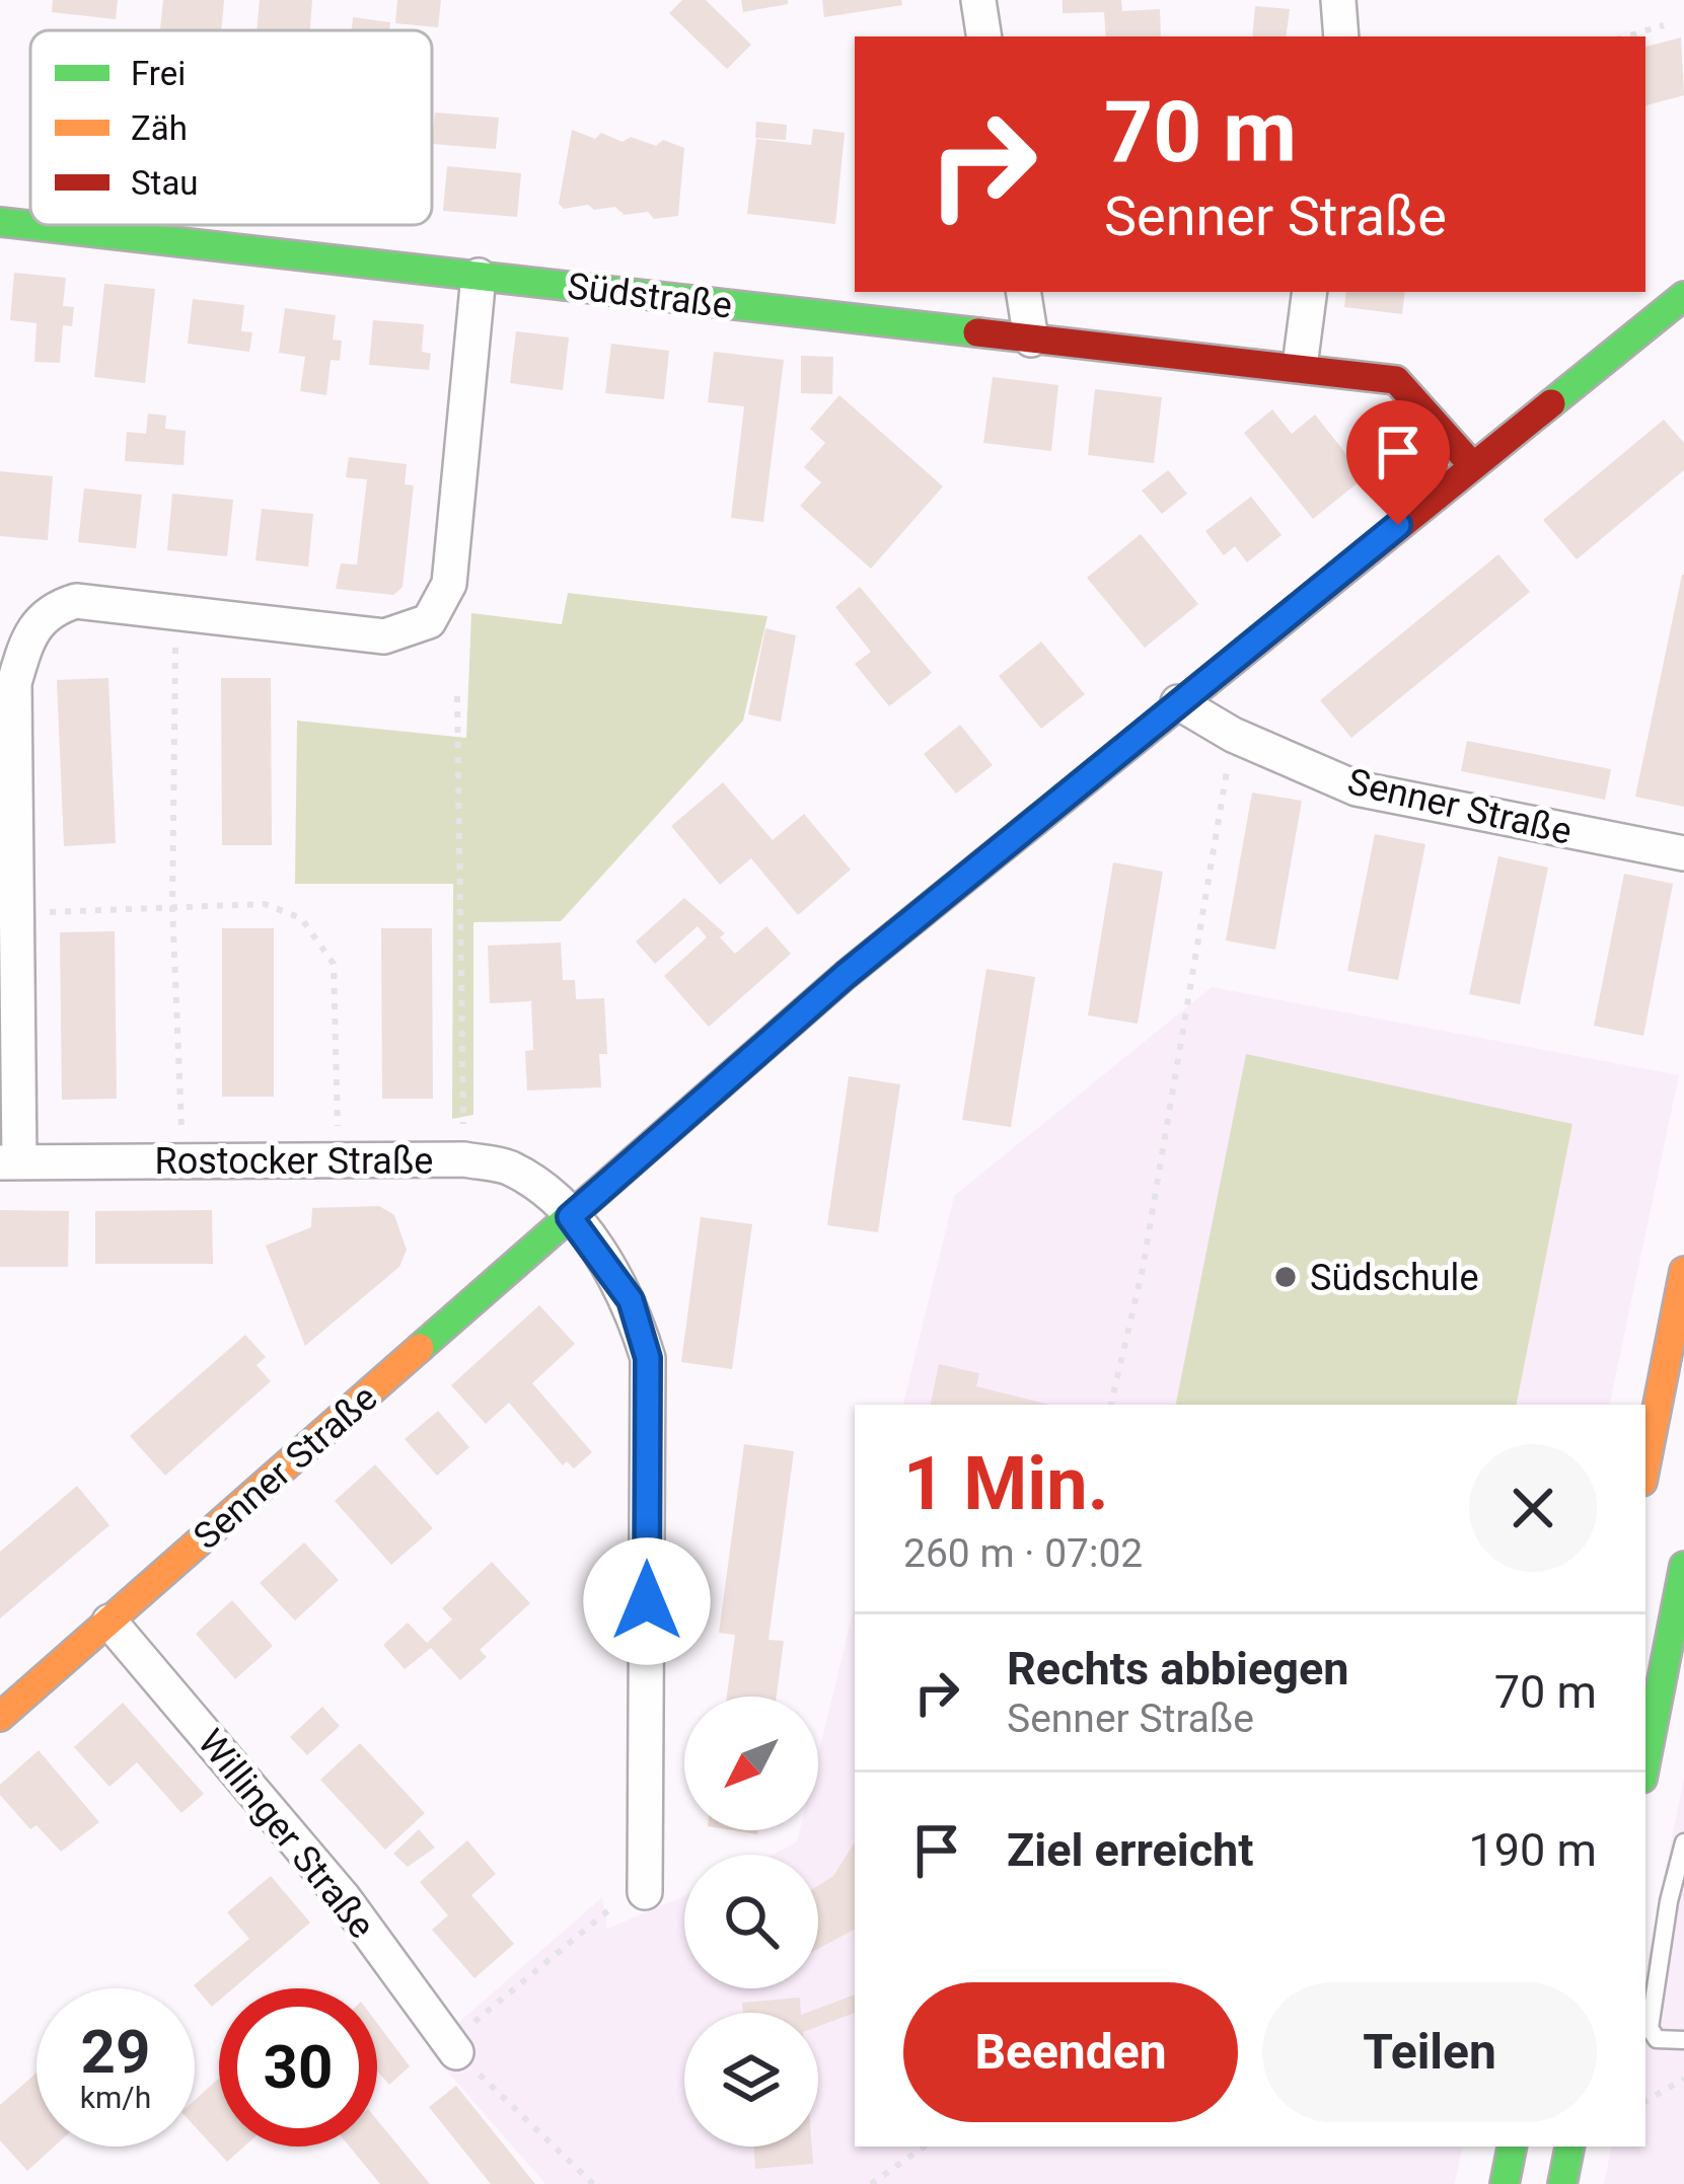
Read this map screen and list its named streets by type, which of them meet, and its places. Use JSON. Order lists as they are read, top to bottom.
{
  "streets": {
    "street": [
      "Südstraße",
      "Senner Straße",
      "Rostocker Straße",
      "Willinger Straße"
    ]
  },
  "crossings": [
    ["Südstraße", "Senner Straße"],
    ["Senner Straße", "Rostocker Straße"],
    ["Senner Straße", "Willinger Straße"]
  ],
  "places": ["Südschule"],
  "legend": ["Frei", "Zäh", "Stau"],
  "north": "bottom left",
  "page": {
    "turn": ["70 m", "Senner Straße"],
    "heading": ["1 Min.", "260 m · 07:02"],
    "list": [
      {
        "name": "Rechts abbiegen",
        "note": "Senner Straße",
        "value": "70 m"
      },
      {
        "name": "Ziel erreicht",
        "value": "190 m"
      }
    ],
    "buttons": ["Beenden", "Teilen"],
    "speed": "29 km/h",
    "limit": "30"
  }
}
